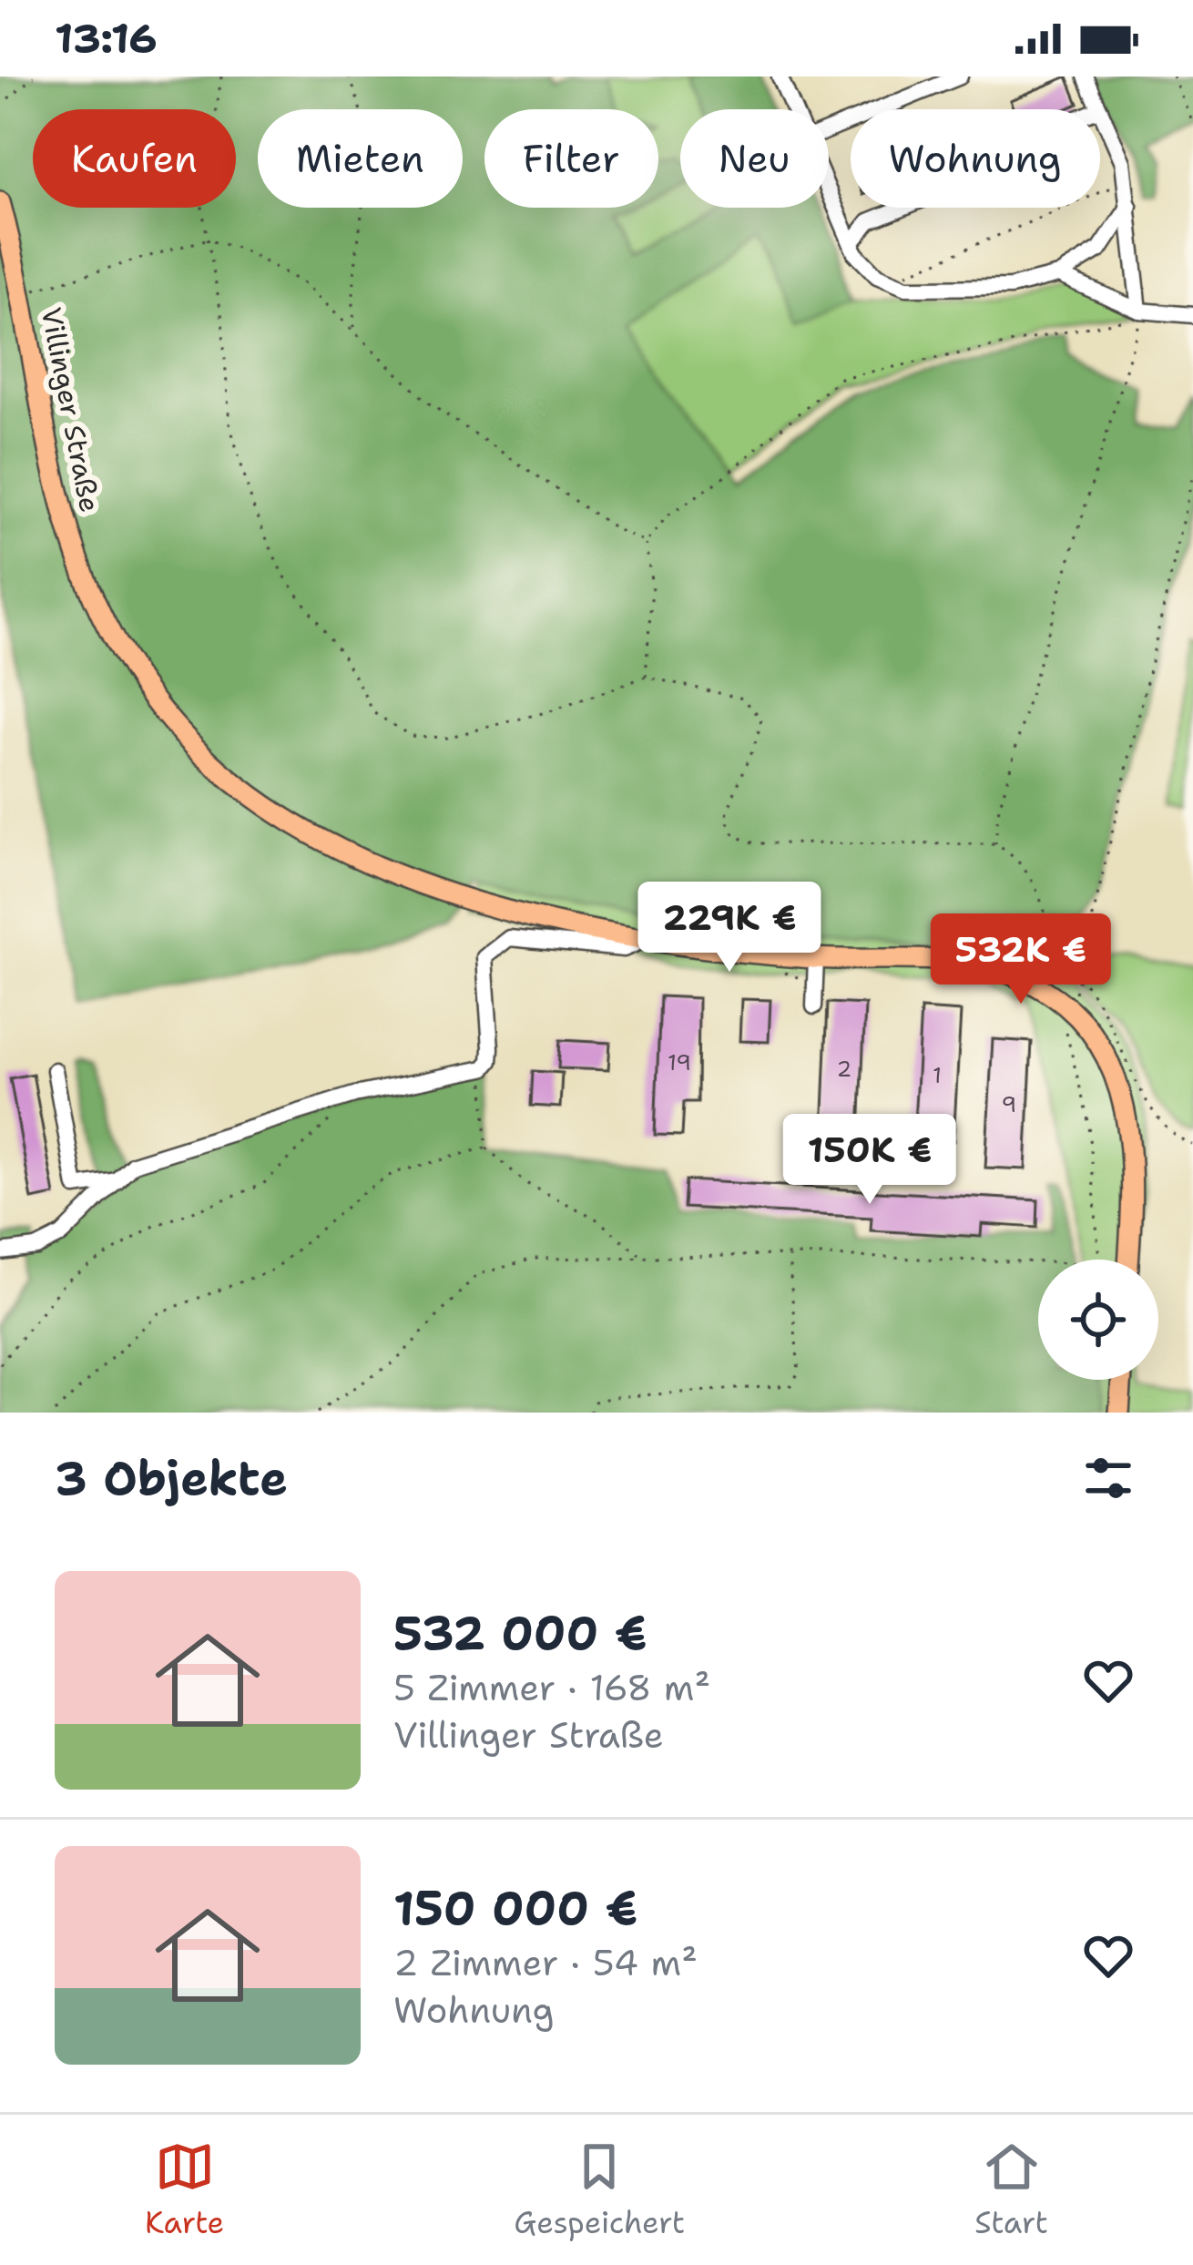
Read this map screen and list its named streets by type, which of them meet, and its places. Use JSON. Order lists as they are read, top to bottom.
{
  "streets": {
    "main road": ["Villinger Straße"]
  },
  "house_numbers": [
    "19",
    "2",
    "1",
    "9"
  ],
  "page": {
    "status": "13:16",
    "chip": [
      "Kaufen",
      "Mieten",
      "Filter",
      "Neu",
      "Wohnung"
    ],
    "price": ["229K €", "532K €", "150K €"],
    "heading": "3 Objekte",
    "list": [
      {
        "name": "532 000 €",
        "note": "5 Zimmer · 168 m² · Villinger Straße"
      },
      {
        "name": "150 000 €",
        "note": "2 Zimmer · 54 m² · Wohnung"
      }
    ],
    "tabs": ["Karte", "Gespeichert", "Start"]
  }
}
